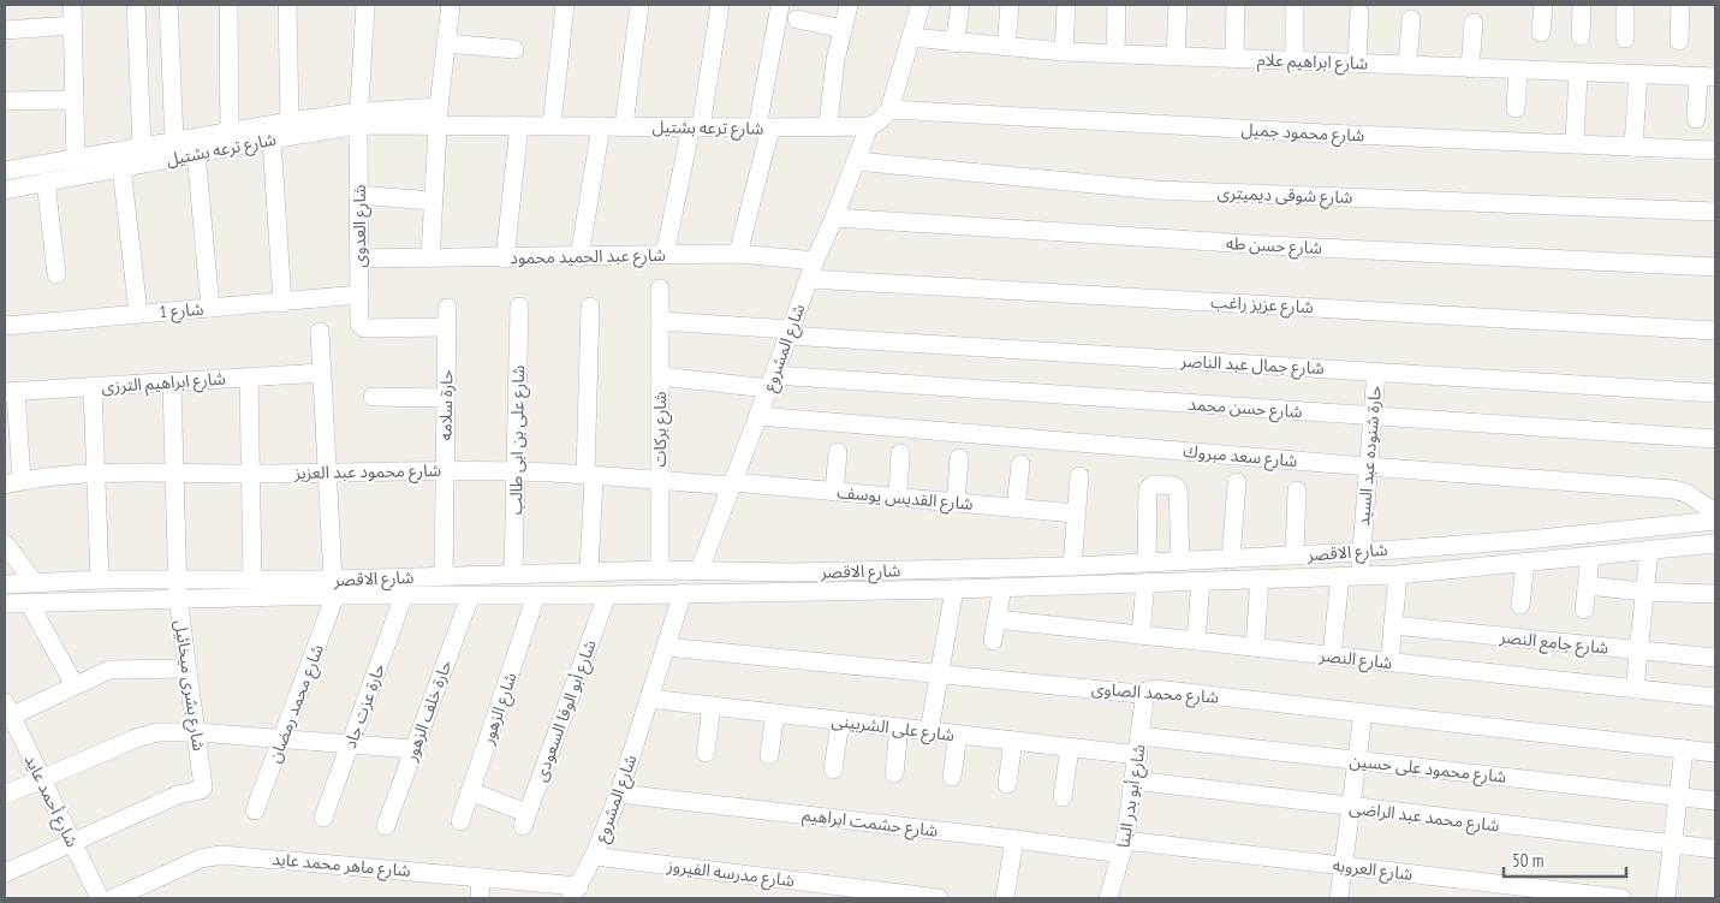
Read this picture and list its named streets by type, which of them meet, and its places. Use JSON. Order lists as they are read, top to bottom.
{
  "streets": {
    "street": [
      "شارع ابراهيم علام",
      "شارع ترعه بشتيل",
      "شارع محمود جميل",
      "شارع شوقى ديميترى",
      "شارع العدوى",
      "شارع حسن طه",
      "شارع عبد الحميد محمود",
      "شارع عزيز راغب",
      "شارع 1",
      "شارع المشروع",
      "شارع جمال عبد الناصر",
      "شارع ابراهيم الترزى",
      "حارة سلامه",
      "شارع حسن محمد",
      "شارع بركات",
      "شارع على بن ابى طالب",
      "شارع سعد مبروك",
      "حارة شنوده عبد السيد",
      "شارع محمود عبد العزيز",
      "شارع القديس يوسف",
      "شارع الاقصر",
      "شارع جامع النصر",
      "شارع النصر",
      "شارع بشرى ميخائيل",
      "شارع محمد الصاوى",
      "شارع محمد رمضان",
      "حارة عزت جاد",
      "شارع الزهور",
      "حارة خلف الزهور",
      "شارع أبو الوفا السعودى",
      "شارع على الشربينى",
      "شارع محمود على حسين",
      "شارع أبو بدر البنا",
      "شارع أحمد عايد",
      "شارع محمد عبد الراضى",
      "شارع حشمت ابراهيم",
      "شارع ماهر محمد عايد",
      "شارع العروبه",
      "شارع مدرسه الفيروز"
    ]
  },
  "crossings": [
    ["شارع ترعه بشتيل", "شارع العدوى"],
    ["شارع ترعه بشتيل", "شارع المشروع"],
    ["شارع شوقى ديميترى", "شارع المشروع"],
    ["شارع العدوى", "شارع عبد الحميد محمود"],
    ["شارع العدوى", "شارع 1"],
    ["شارع العدوى", "حارة سلامه"],
    ["شارع حسن طه", "شارع المشروع"],
    ["شارع عبد الحميد محمود", "شارع المشروع"],
    ["شارع عزيز راغب", "شارع المشروع"],
    ["شارع المشروع", "شارع جمال عبد الناصر"],
    ["شارع المشروع", "شارع حسن محمد"],
    ["شارع المشروع", "شارع سعد مبروك"],
    ["شارع المشروع", "شارع محمود عبد العزيز"],
    ["شارع المشروع", "شارع القديس يوسف"],
    ["شارع المشروع", "شارع الاقصر"],
    ["شارع المشروع", "شارع محمد الصاوى"],
    ["شارع المشروع", "شارع على الشربينى"],
    ["شارع المشروع", "شارع حشمت ابراهيم"],
    ["شارع المشروع", "شارع ماهر محمد عايد"],
    ["شارع المشروع", "شارع مدرسه الفيروز"],
    ["شارع جمال عبد الناصر", "شارع بركات"],
    ["شارع جمال عبد الناصر", "حارة شنوده عبد السيد"],
    ["شارع ابراهيم الترزى", "شارع بشرى ميخائيل"],
    ["حارة سلامه", "شارع محمود عبد العزيز"],
    ["حارة سلامه", "شارع الاقصر"],
    ["شارع حسن محمد", "شارع بركات"],
    ["شارع حسن محمد", "حارة شنوده عبد السيد"],
    ["شارع بركات", "شارع محمود عبد العزيز"],
    ["شارع بركات", "شارع الاقصر"],
    ["شارع على بن ابى طالب", "شارع محمود عبد العزيز"],
    ["شارع على بن ابى طالب", "شارع الاقصر"],
    ["شارع سعد مبروك", "حارة شنوده عبد السيد"],
    ["حارة شنوده عبد السيد", "شارع الاقصر"],
    ["شارع محمود عبد العزيز", "شارع القديس يوسف"],
    ["شارع محمود عبد العزيز", "شارع بشرى ميخائيل"],
    ["شارع الاقصر", "شارع بشرى ميخائيل"],
    ["شارع الاقصر", "شارع محمد رمضان"],
    ["شارع الاقصر", "حارة عزت جاد"],
    ["شارع الاقصر", "شارع الزهور"],
    ["شارع الاقصر", "حارة خلف الزهور"],
    ["شارع الاقصر", "شارع أبو الوفا السعودى"],
    ["شارع بشرى ميخائيل", "شارع أحمد عايد"],
    ["شارع محمد الصاوى", "شارع أبو بدر البنا"],
    ["شارع الزهور", "شارع أبو الوفا السعودى"],
    ["شارع على الشربينى", "شارع أبو بدر البنا"],
    ["شارع محمود على حسين", "شارع أبو بدر البنا"],
    ["شارع أبو بدر البنا", "شارع محمد عبد الراضى"],
    ["شارع أبو بدر البنا", "شارع حشمت ابراهيم"],
    ["شارع أبو بدر البنا", "شارع العروبه"],
    ["شارع حشمت ابراهيم", "شارع العروبه"]
  ],
  "scale_bar": "50 m"
}
